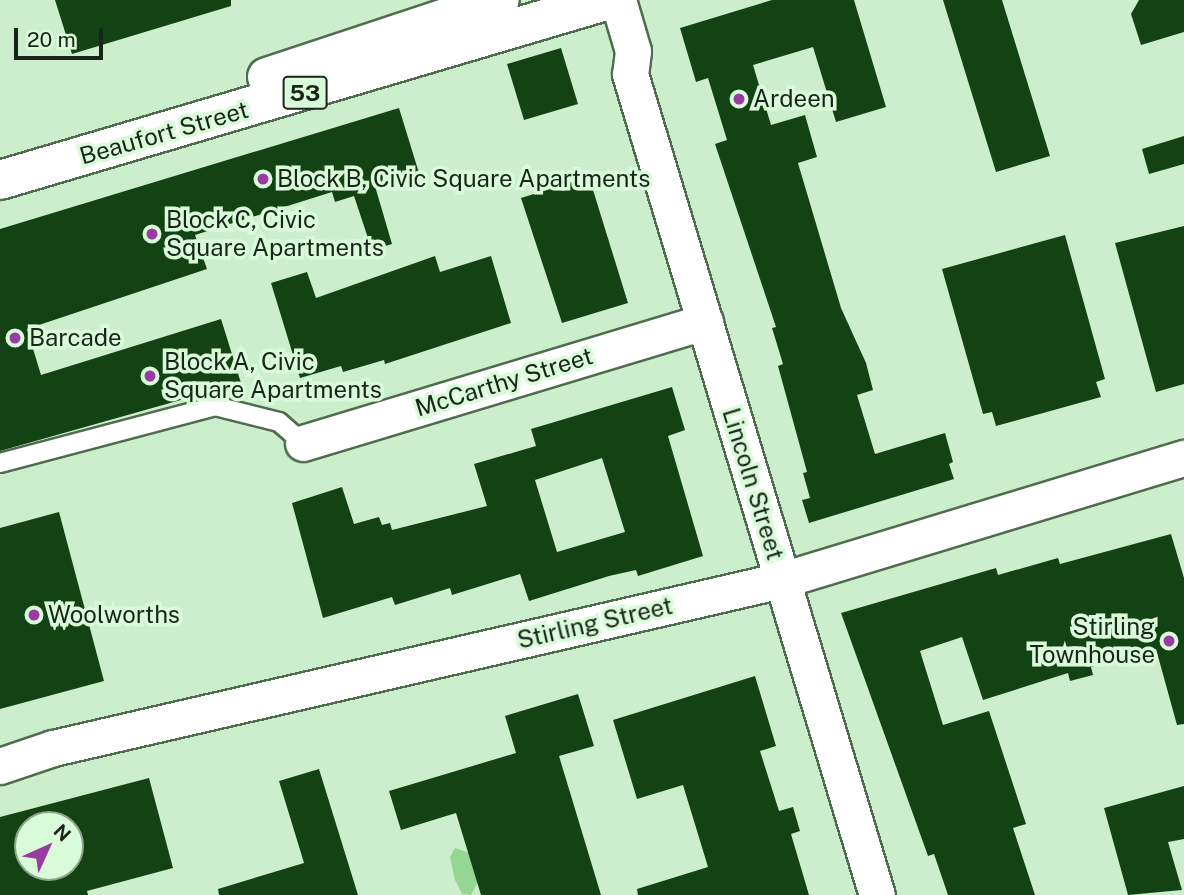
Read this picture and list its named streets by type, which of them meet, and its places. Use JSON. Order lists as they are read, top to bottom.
{
  "streets": {
    "main road": ["53", "Beaufort Street"],
    "street": ["McCarthy Street", "Lincoln Street", "Stirling Street"]
  },
  "crossings": [
    ["Beaufort Street", "Lincoln Street"],
    ["McCarthy Street", "Lincoln Street"],
    ["Lincoln Street", "Stirling Street"]
  ],
  "places": [
    "Ardeen",
    "Block B, Civic Square Apartments",
    "Block C, Civic Square Apartments",
    "Barcade",
    "Block A, Civic Square Apartments",
    "Woolworths",
    "Stirling Townhouse"
  ],
  "scale_bar": "20 m",
  "north": "top right"
}
